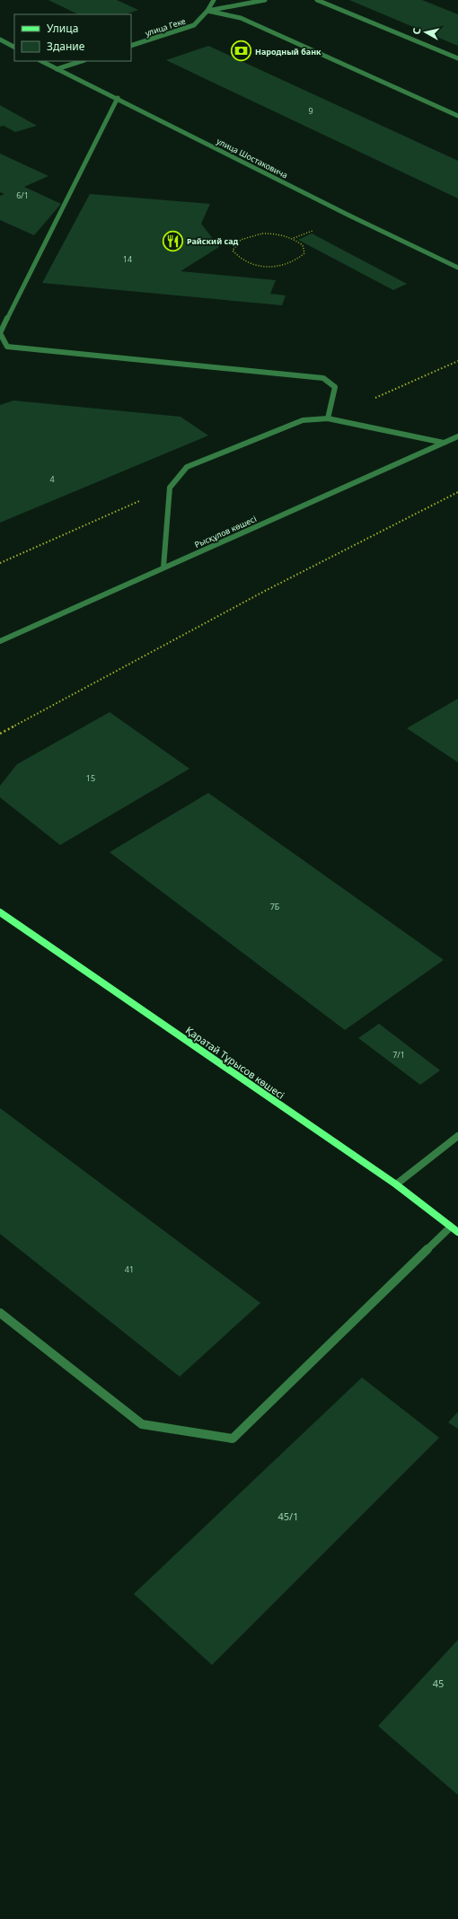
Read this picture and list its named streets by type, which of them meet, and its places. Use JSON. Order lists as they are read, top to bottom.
{
  "streets": {
    "main road": ["Қаратай Тұрысов көшесі"],
    "street": ["улица Геке", "улица Шостаковича", "Рысқұлов көшесі"]
  },
  "places": {
    "bank": ["Народный банк"],
    "restaurant": ["Райский сад"]
  },
  "house_numbers": [
    "9",
    "6/1",
    "14",
    "4",
    "15",
    "7Б",
    "7/1",
    "41",
    "45/1",
    "45"
  ],
  "legend": ["Улица", "Здание"],
  "north": "left"
}
